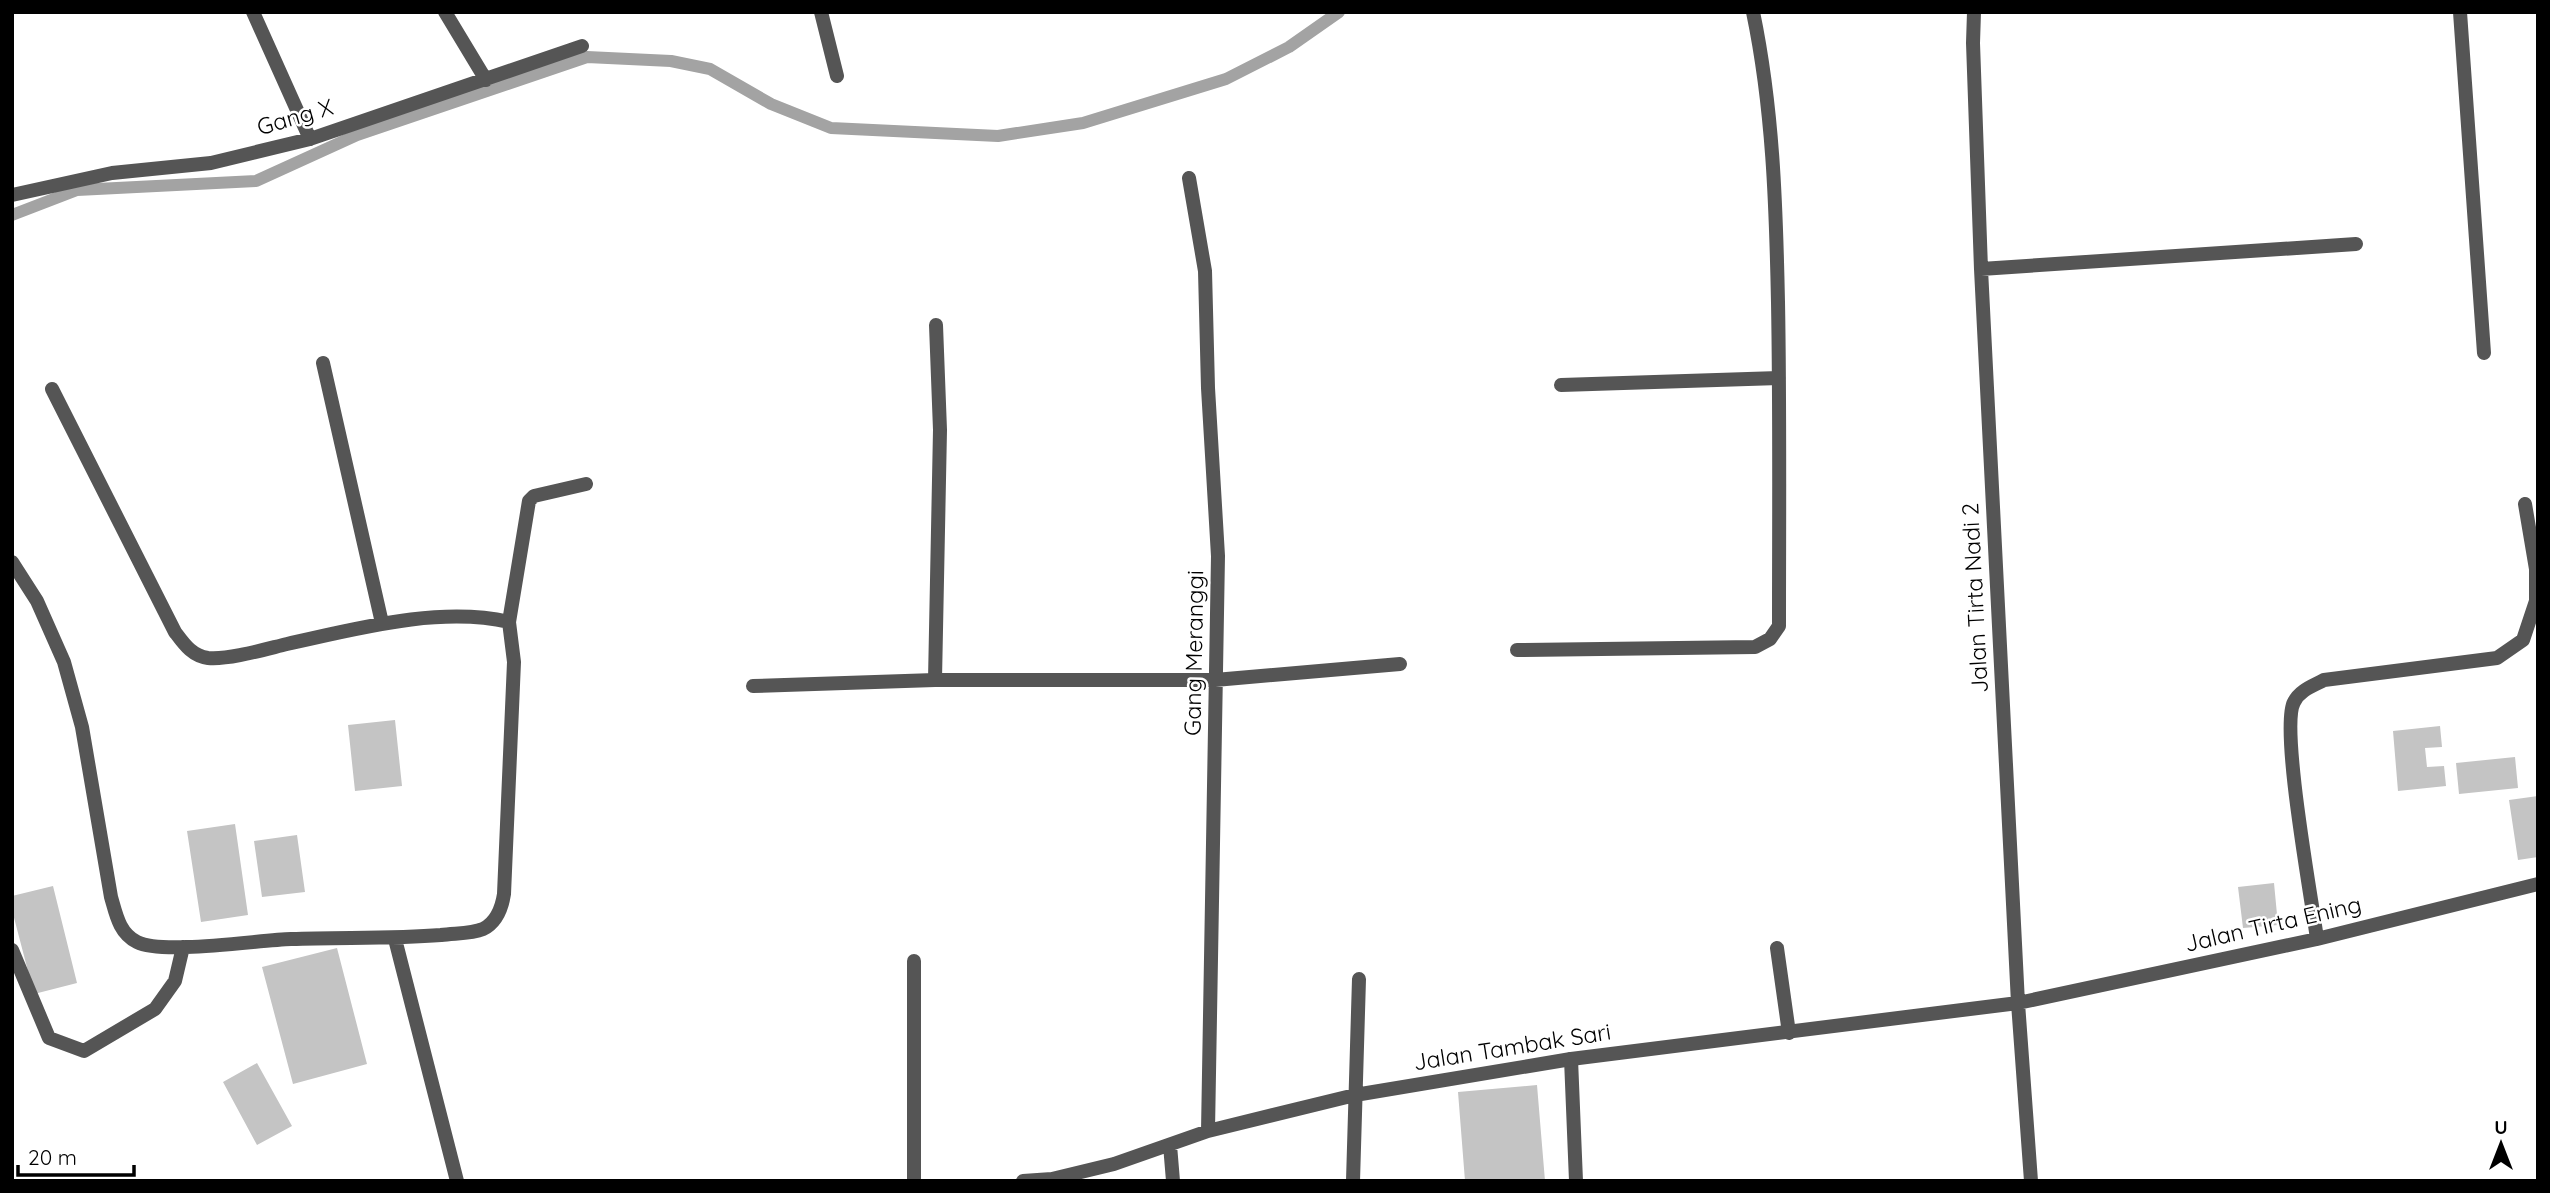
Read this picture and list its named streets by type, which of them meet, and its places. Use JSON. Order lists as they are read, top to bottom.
{
  "streets": {
    "street": [
      "Gang X",
      "Jalan Tirta Nadi 2",
      "Gang Meranggi",
      "Jalan Tirta Ening",
      "Jalan Tambak Sari"
    ]
  },
  "crossings": [
    ["Jalan Tirta Nadi 2", "Jalan Tirta Ening"],
    ["Jalan Tirta Nadi 2", "Jalan Tambak Sari"],
    ["Gang Meranggi", "Jalan Tambak Sari"],
    ["Jalan Tirta Ening", "Jalan Tambak Sari"]
  ],
  "scale_bar": "20 m",
  "north": "top"
}
